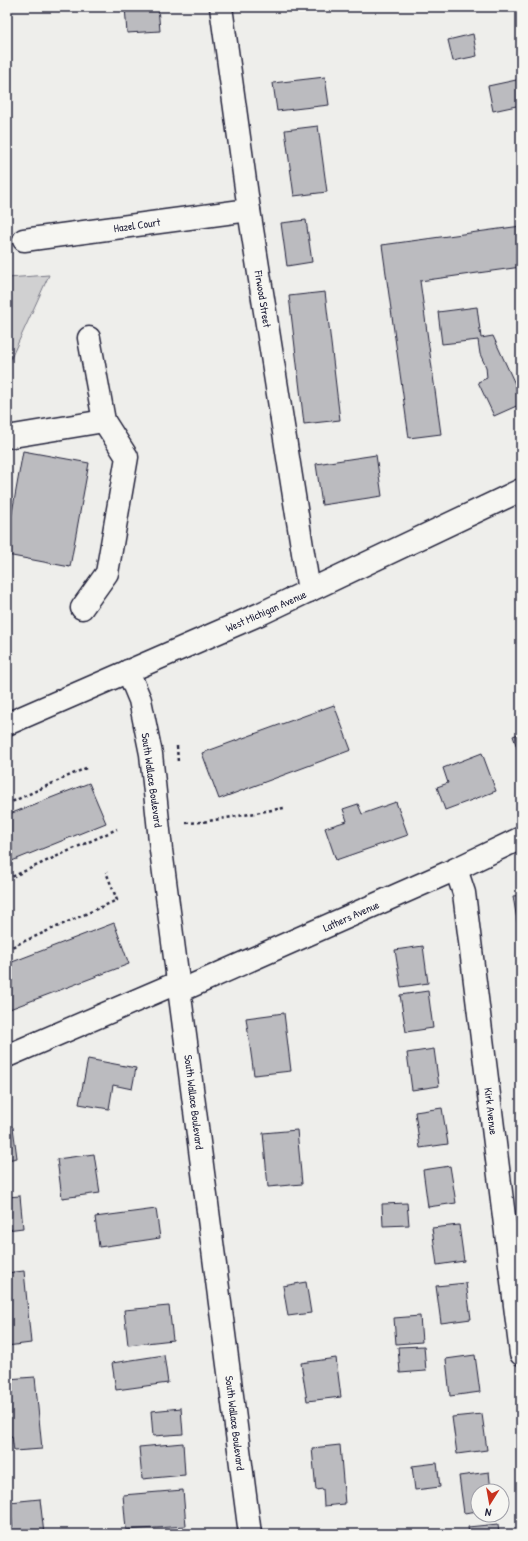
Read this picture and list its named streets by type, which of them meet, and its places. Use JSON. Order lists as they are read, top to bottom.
{
  "streets": {
    "street": [
      "Hazel Court",
      "Firwood Street",
      "West Michigan Avenue",
      "South Wallace Boulevard",
      "Lathers Avenue",
      "Kirk Avenue"
    ]
  },
  "crossings": [
    ["Hazel Court", "Firwood Street"],
    ["Firwood Street", "West Michigan Avenue"],
    ["West Michigan Avenue", "South Wallace Boulevard"],
    ["South Wallace Boulevard", "Lathers Avenue"],
    ["Lathers Avenue", "Kirk Avenue"]
  ],
  "north": "bottom"
}
